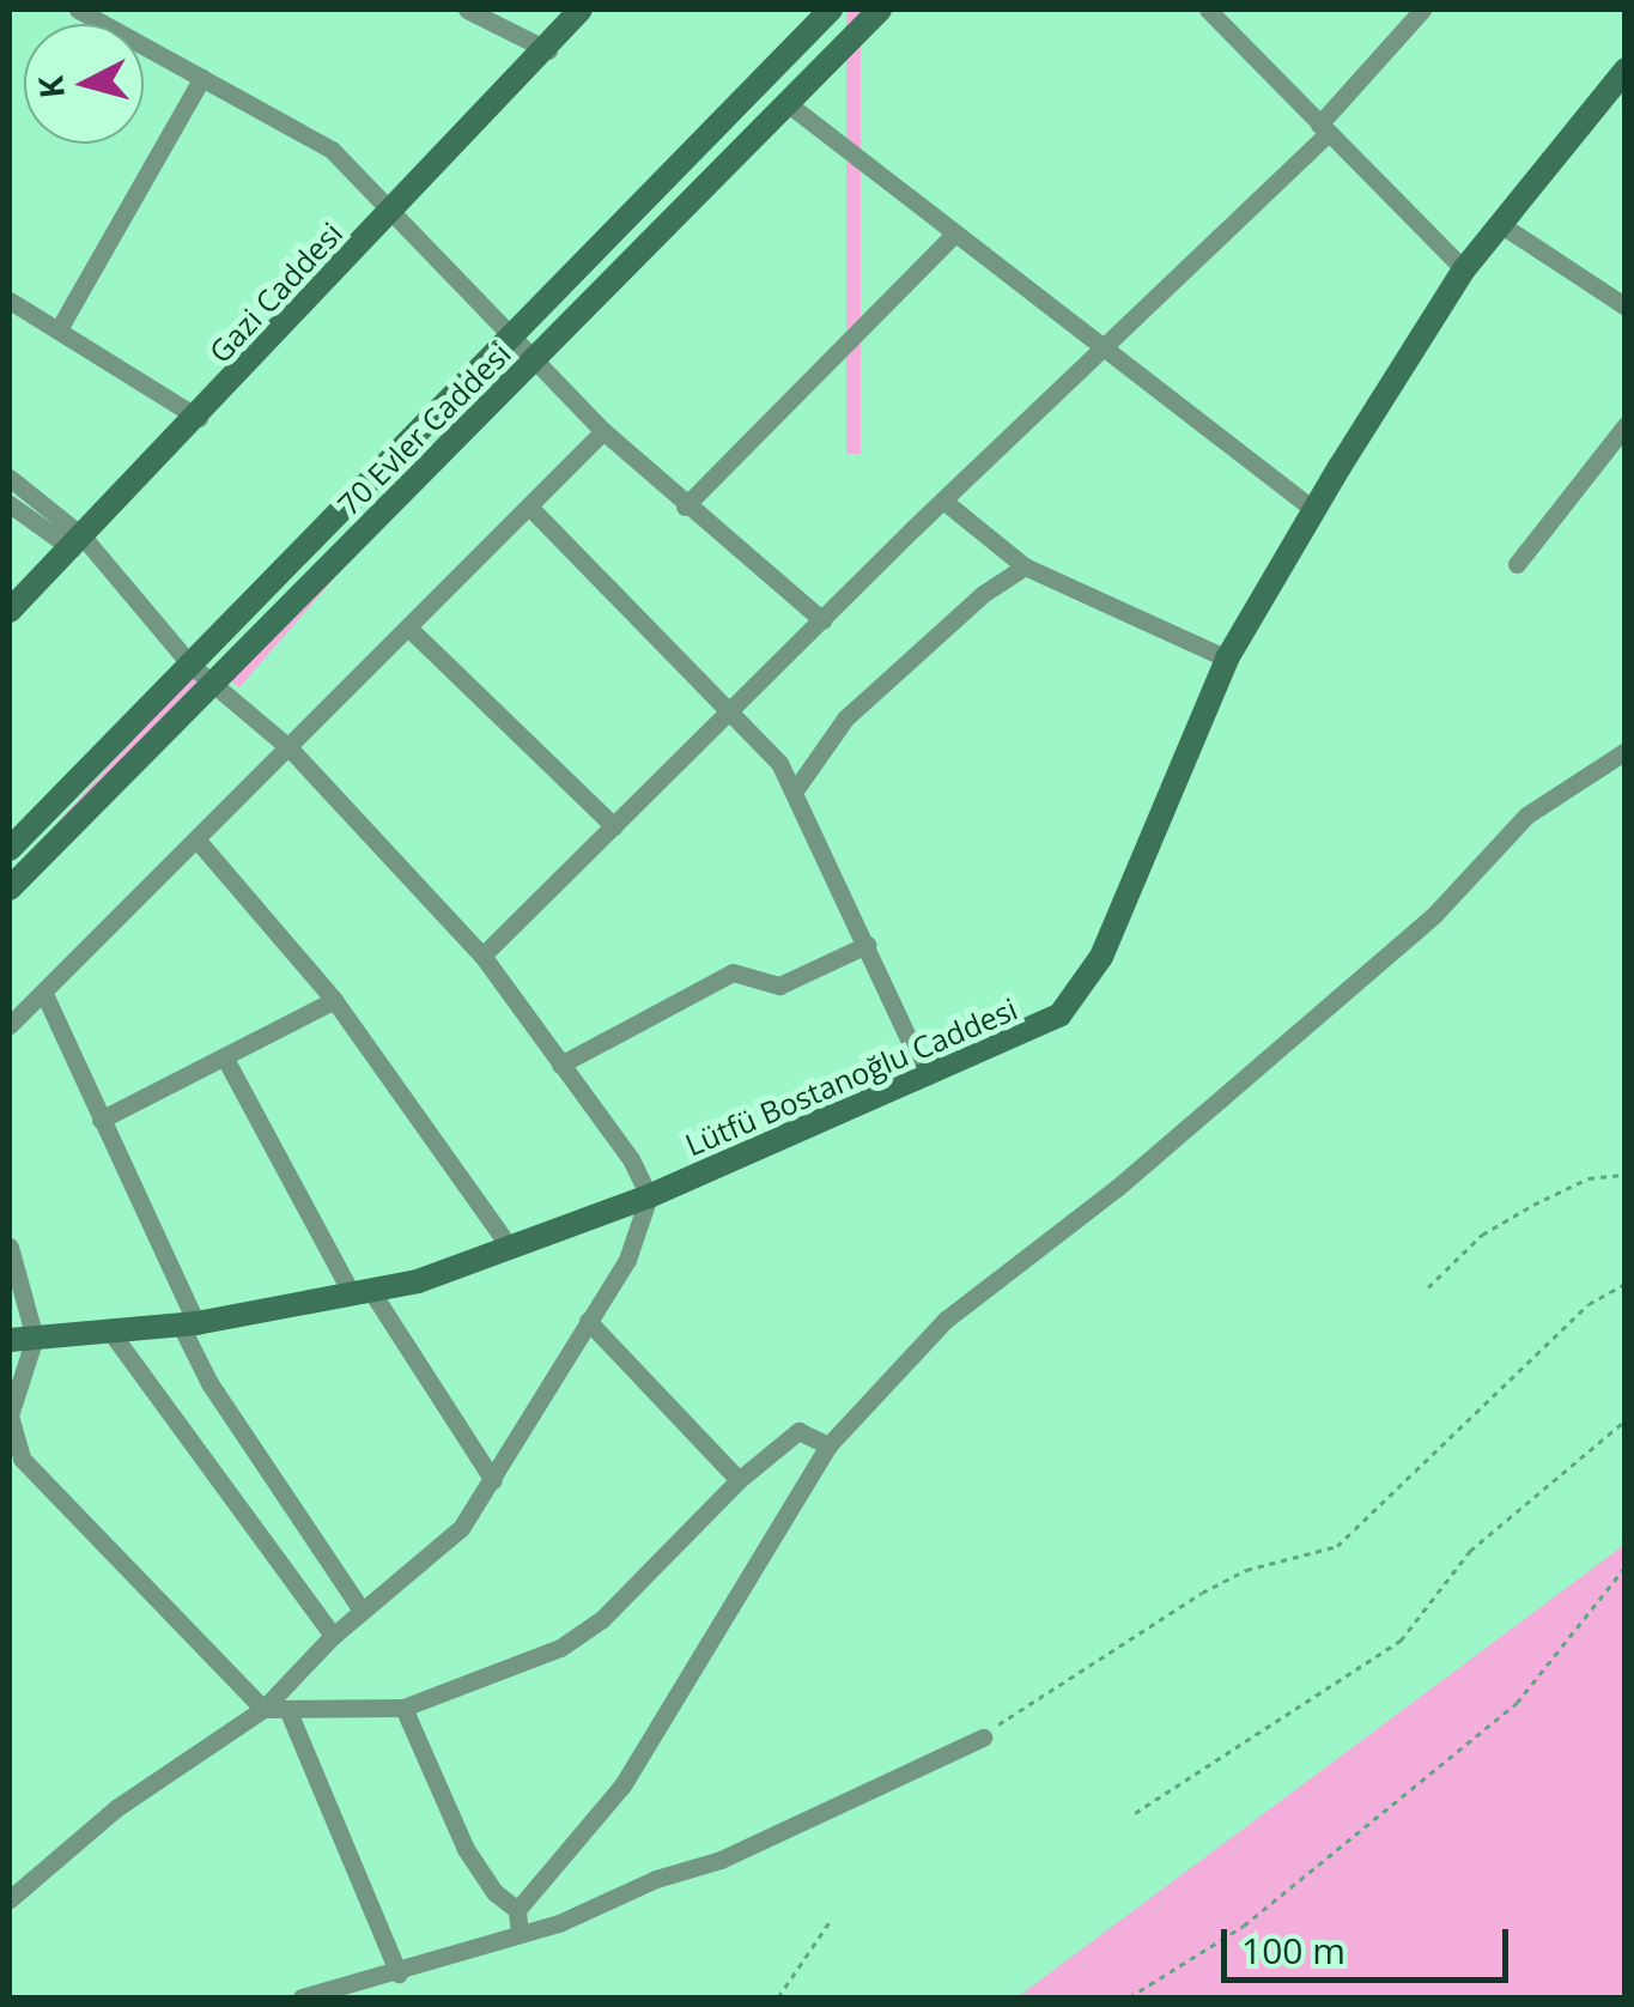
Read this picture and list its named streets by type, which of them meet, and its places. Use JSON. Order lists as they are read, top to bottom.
{
  "streets": {
    "street": ["Gazi Caddesi", "70 Evler Caddesi", "Lütfü Bostanoğlu Caddesi"]
  },
  "scale_bar": "100 m",
  "north": "left"
}
